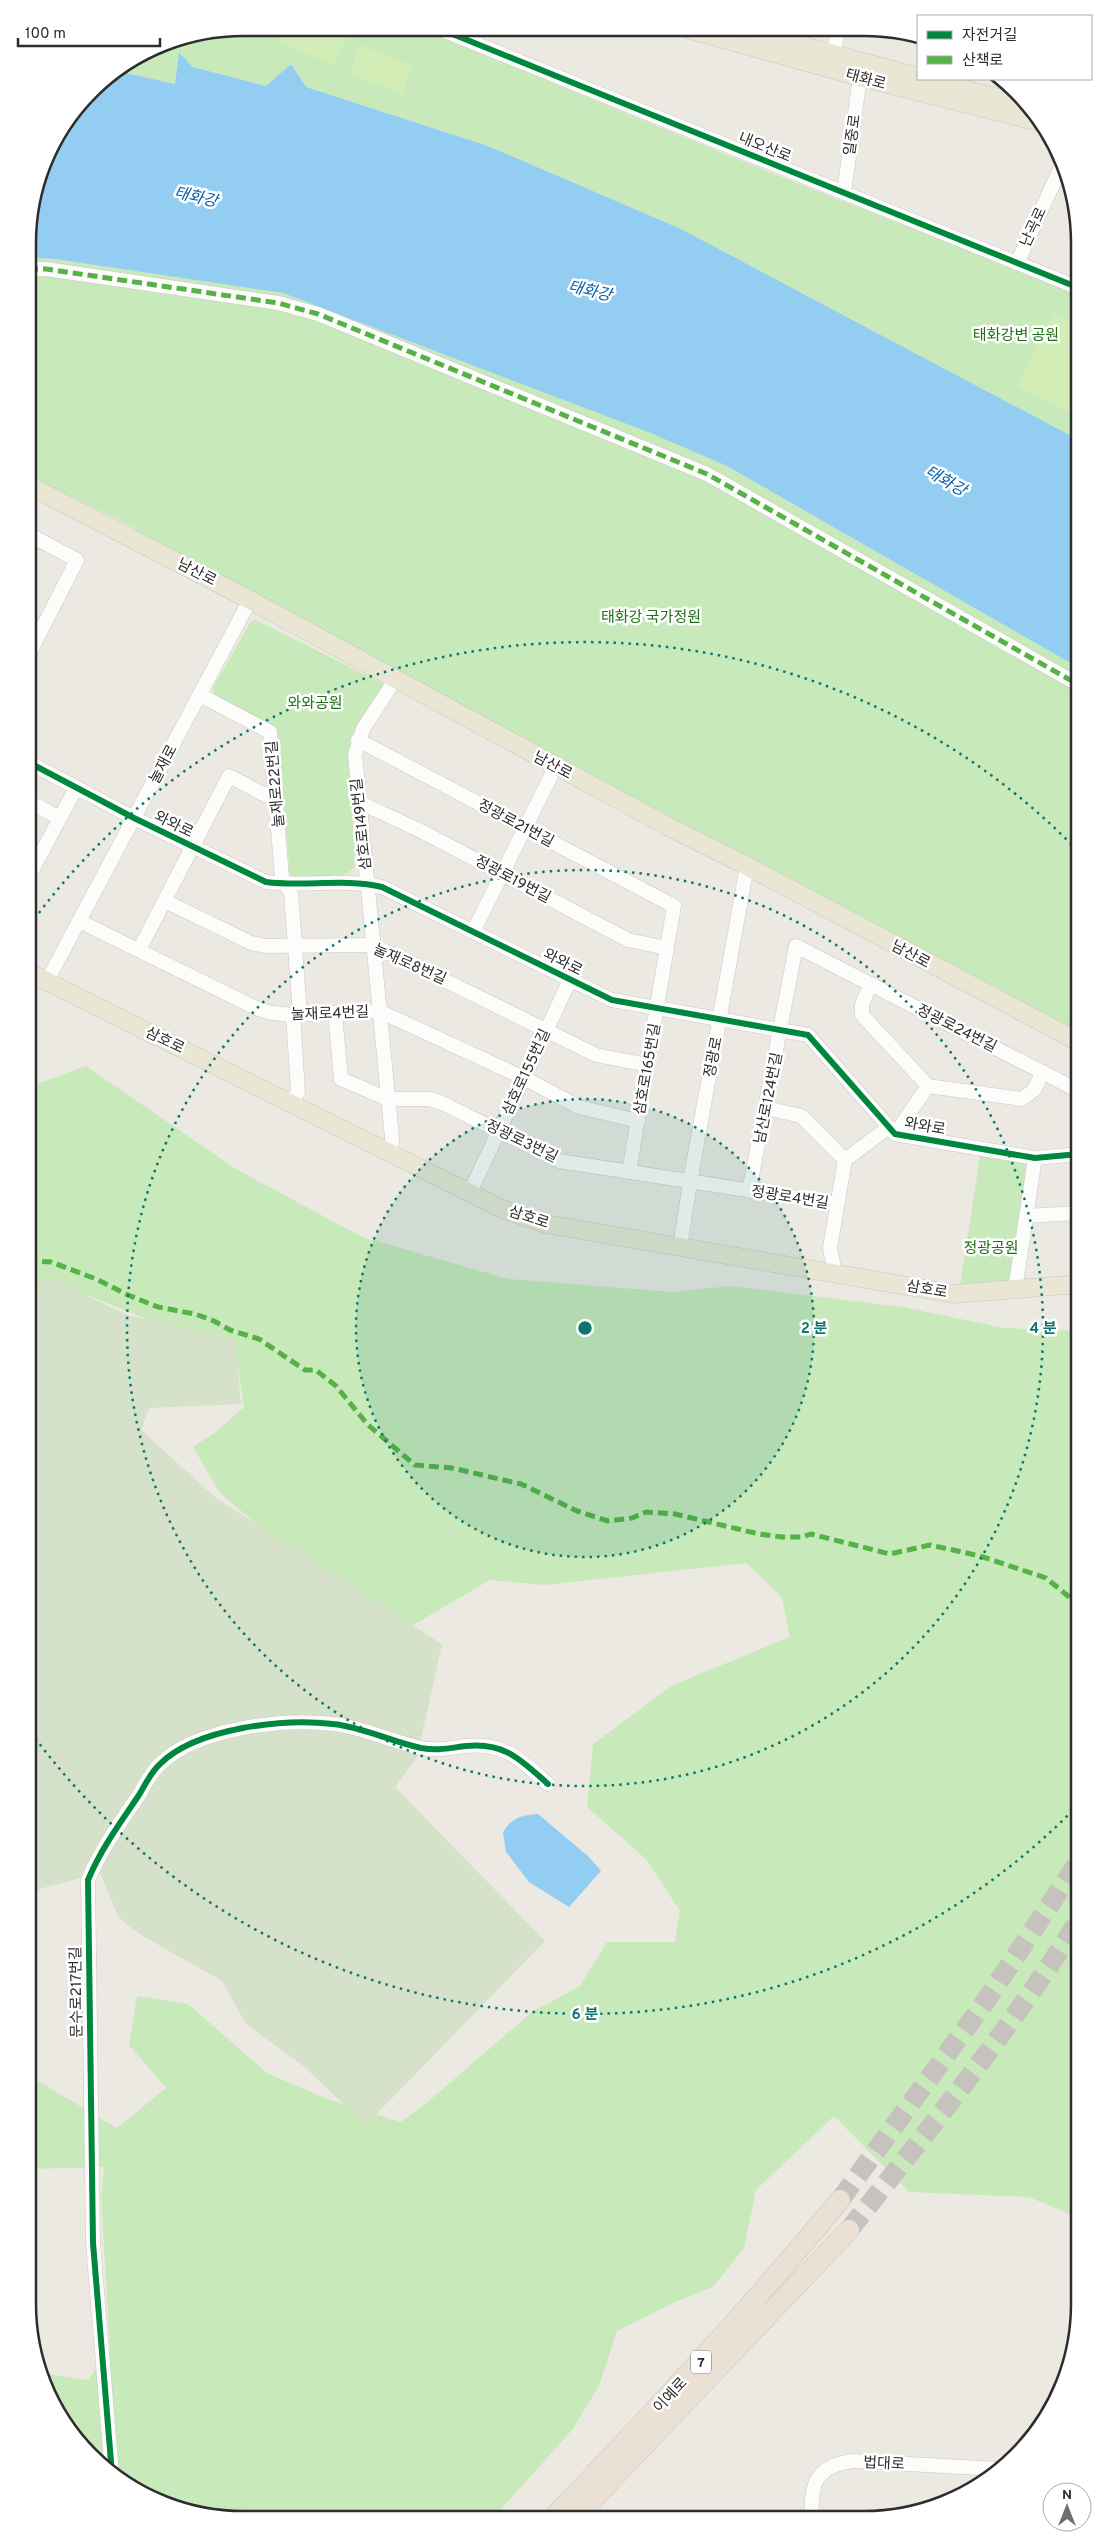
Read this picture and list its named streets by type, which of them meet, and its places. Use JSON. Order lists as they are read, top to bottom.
{
  "streets": {
    "highway": ["7", "이예로"],
    "main road": ["태화로", "남산로", "삼호로"],
    "street": [
      "일중로",
      "내오산로",
      "난곡로",
      "눌재로",
      "눌재로22번길",
      "정광로21번길",
      "와와로",
      "삼호로149번길",
      "정광로19번길",
      "눌재로8번길",
      "눌재로4번길",
      "정광로24번길",
      "정광로",
      "삼호로165번길",
      "삼호로155번길",
      "남산로124번길",
      "정광로3번길",
      "정광로4번길",
      "문수로217번길",
      "법대로"
    ]
  },
  "crossings": [
    ["태화로", "일중로"],
    ["일중로", "내오산로"],
    ["내오산로", "난곡로"],
    ["남산로", "눌재로"],
    ["남산로", "삼호로149번길"],
    ["남산로", "정광로"],
    ["눌재로", "눌재로22번길"],
    ["눌재로", "와와로"],
    ["눌재로", "눌재로4번길"],
    ["눌재로", "삼호로"],
    ["눌재로22번길", "와와로"],
    ["눌재로22번길", "눌재로8번길"],
    ["눌재로22번길", "눌재로4번길"],
    ["눌재로22번길", "삼호로"],
    ["정광로21번길", "삼호로149번길"],
    ["정광로21번길", "삼호로165번길"],
    ["와와로", "삼호로149번길"],
    ["와와로", "정광로"],
    ["와와로", "삼호로165번길"],
    ["와와로", "삼호로155번길"],
    ["와와로", "남산로124번길"],
    ["삼호로149번길", "정광로19번길"],
    ["삼호로149번길", "눌재로8번길"],
    ["삼호로149번길", "눌재로4번길"],
    ["삼호로149번길", "삼호로"],
    ["삼호로149번길", "정광로3번길"],
    ["정광로19번길", "삼호로165번길"],
    ["눌재로8번길", "삼호로165번길"],
    ["눌재로8번길", "삼호로155번길"],
    ["눌재로4번길", "삼호로165번길"],
    ["눌재로4번길", "삼호로155번길"],
    ["정광로24번길", "남산로124번길"],
    ["삼호로", "정광로"],
    ["삼호로", "삼호로155번길"],
    ["정광로", "정광로3번길"],
    ["정광로", "정광로4번길"],
    ["삼호로165번길", "정광로3번길"],
    ["삼호로155번길", "정광로3번길"],
    ["남산로124번길", "정광로4번길"],
    ["정광로3번길", "정광로4번길"]
  ],
  "water": ["태화강"],
  "parks": [
    "태화강변 공원",
    "태화강 국가정원",
    "와와공원",
    "정광공원"
  ],
  "legend": ["자전거길", "산책로"],
  "scale_bar": "100 m",
  "north": "top",
  "rings": ["2 분", "4 분", "6 분"]
}
